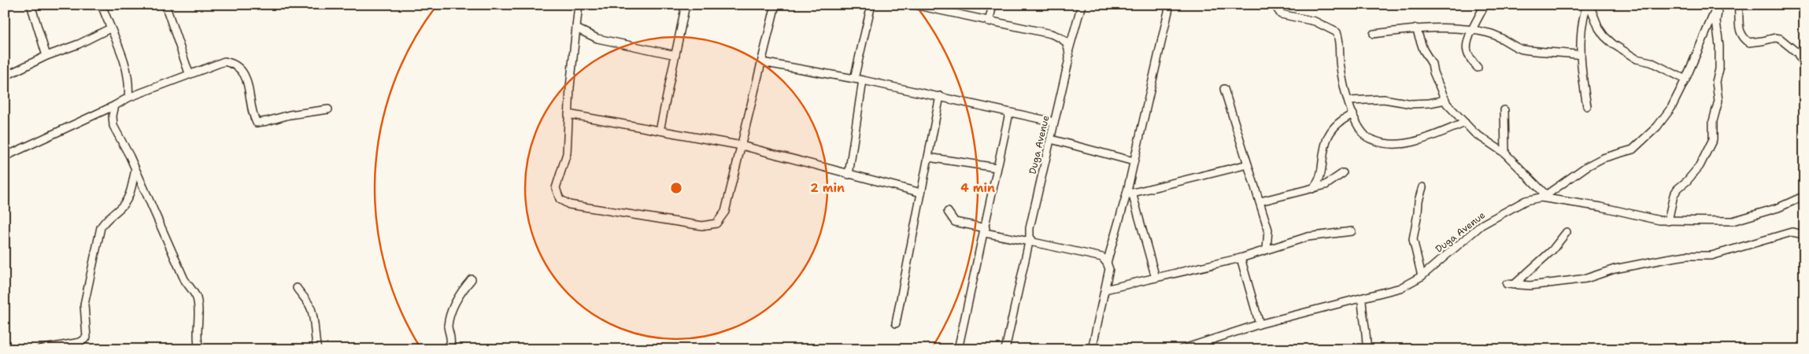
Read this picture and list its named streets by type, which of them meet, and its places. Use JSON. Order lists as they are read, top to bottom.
{
  "streets": {
    "street": ["Duga Avenue"]
  },
  "rings": ["2 min", "4 min"]
}
